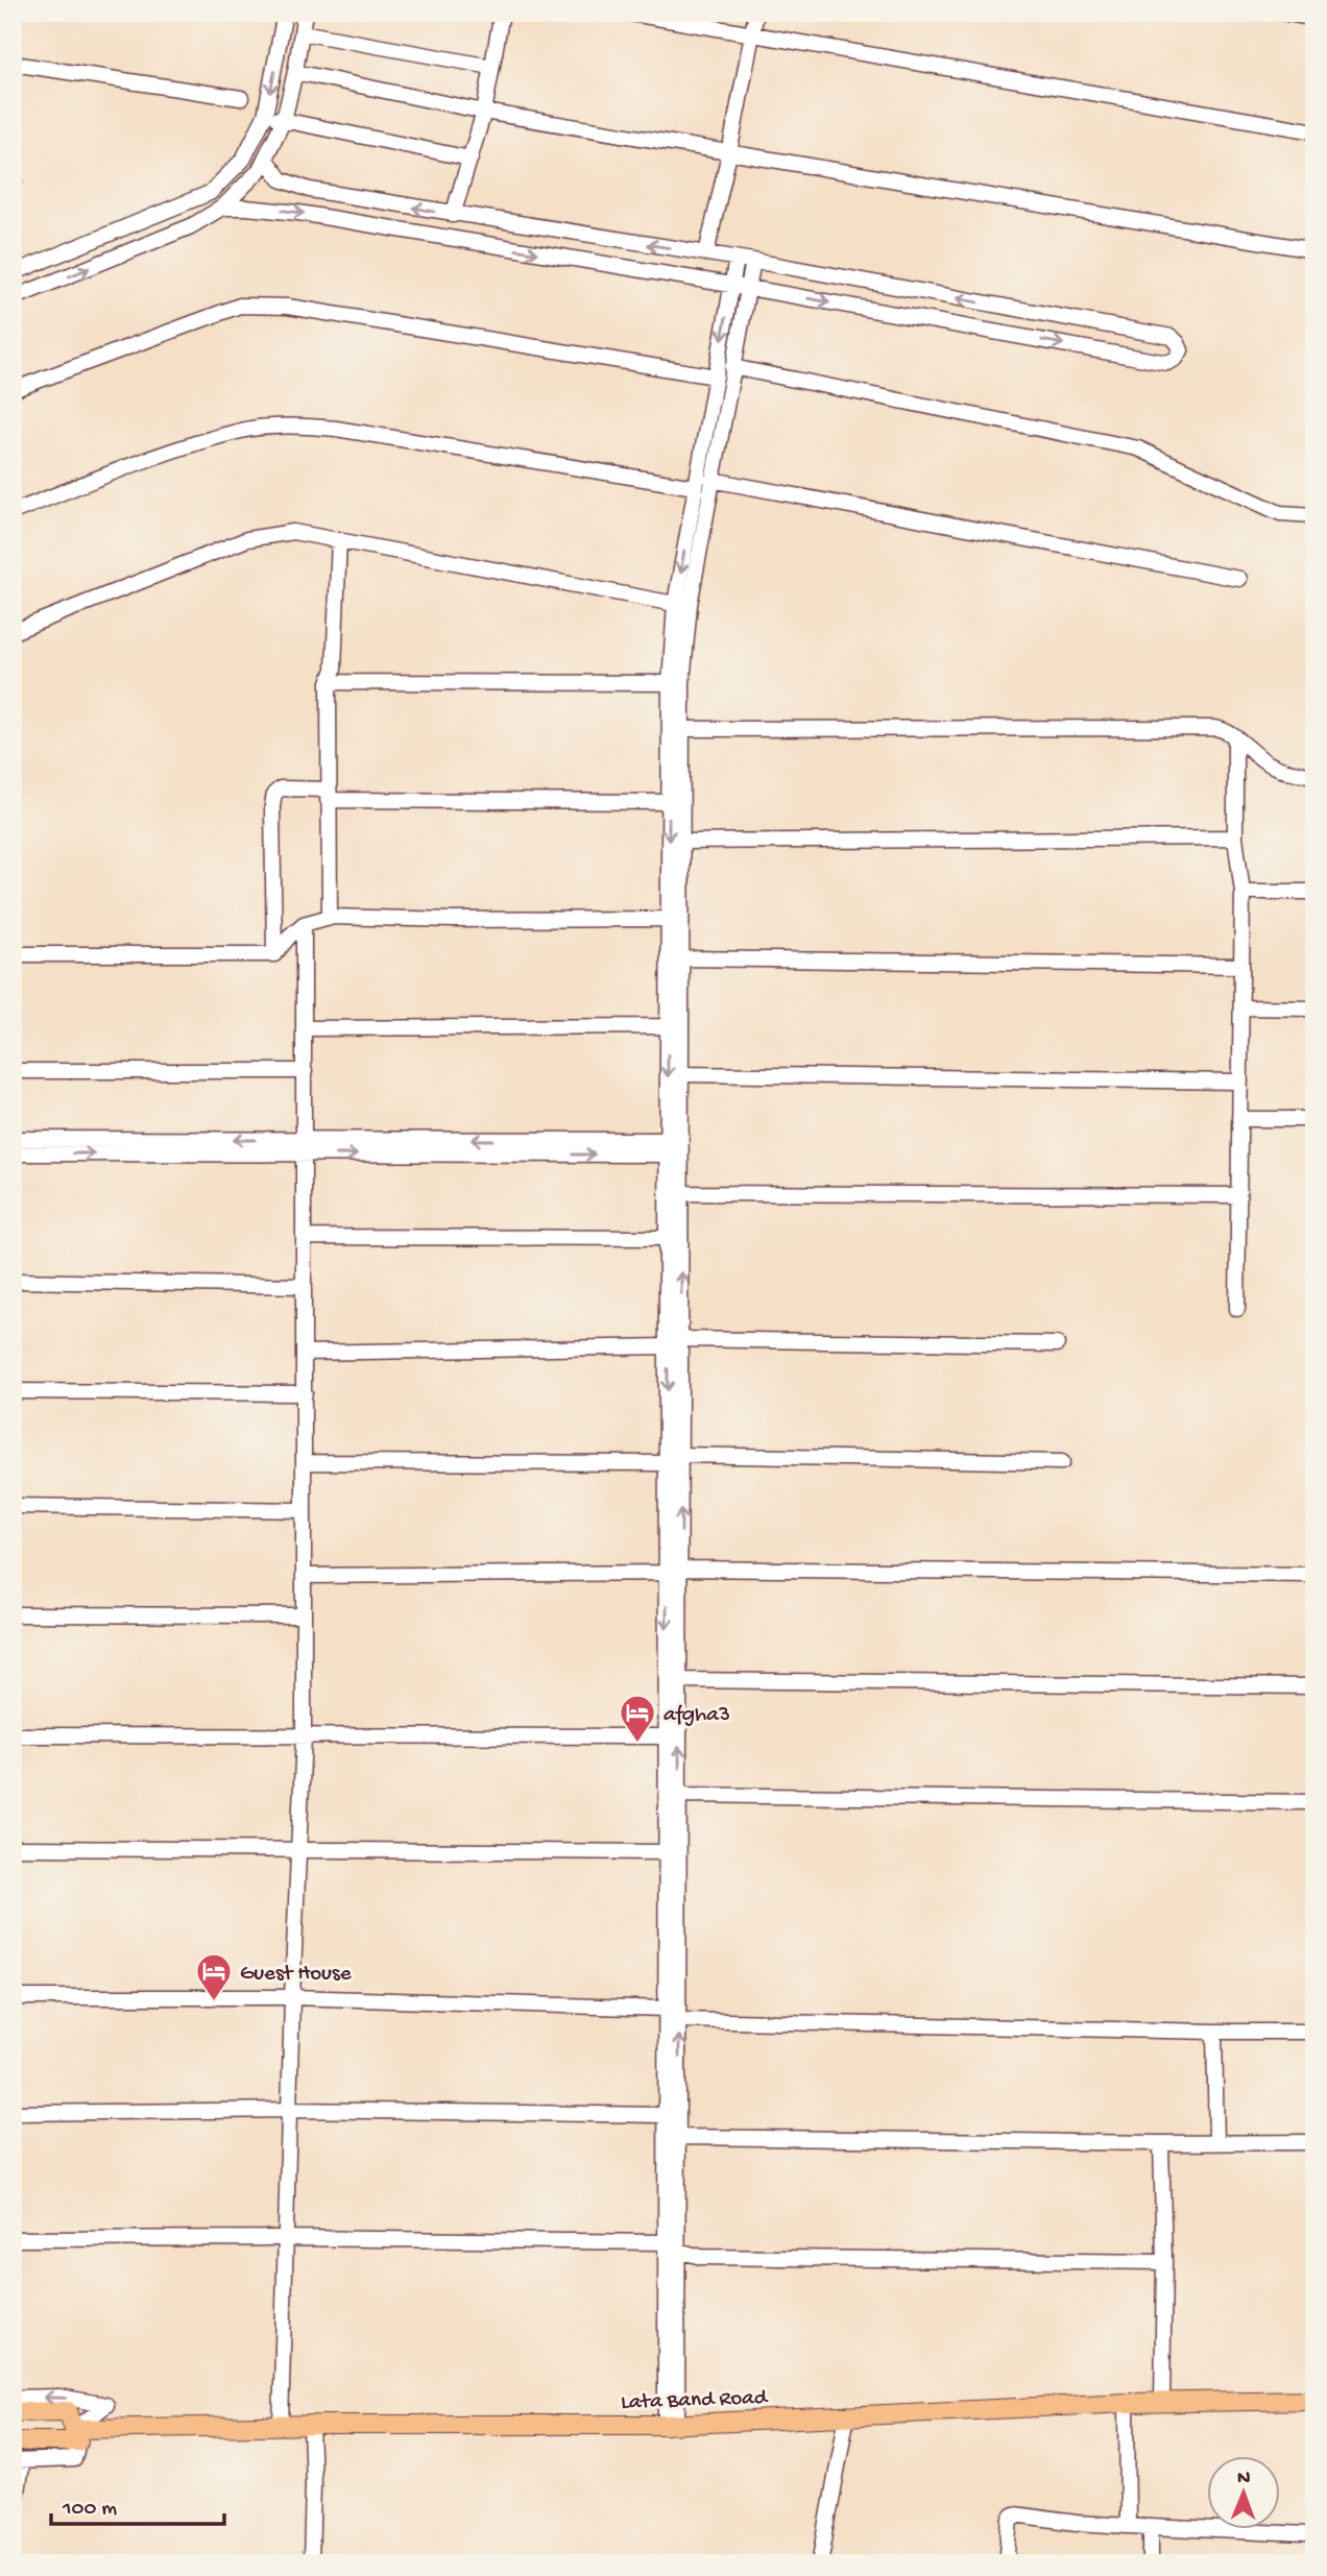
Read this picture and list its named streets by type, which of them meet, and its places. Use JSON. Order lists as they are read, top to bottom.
{
  "streets": {
    "main road": ["Lata Band Road"]
  },
  "places": {
    "hotel": ["afgha3", "Guest House"]
  },
  "scale_bar": "100 m",
  "north": "top"
}
